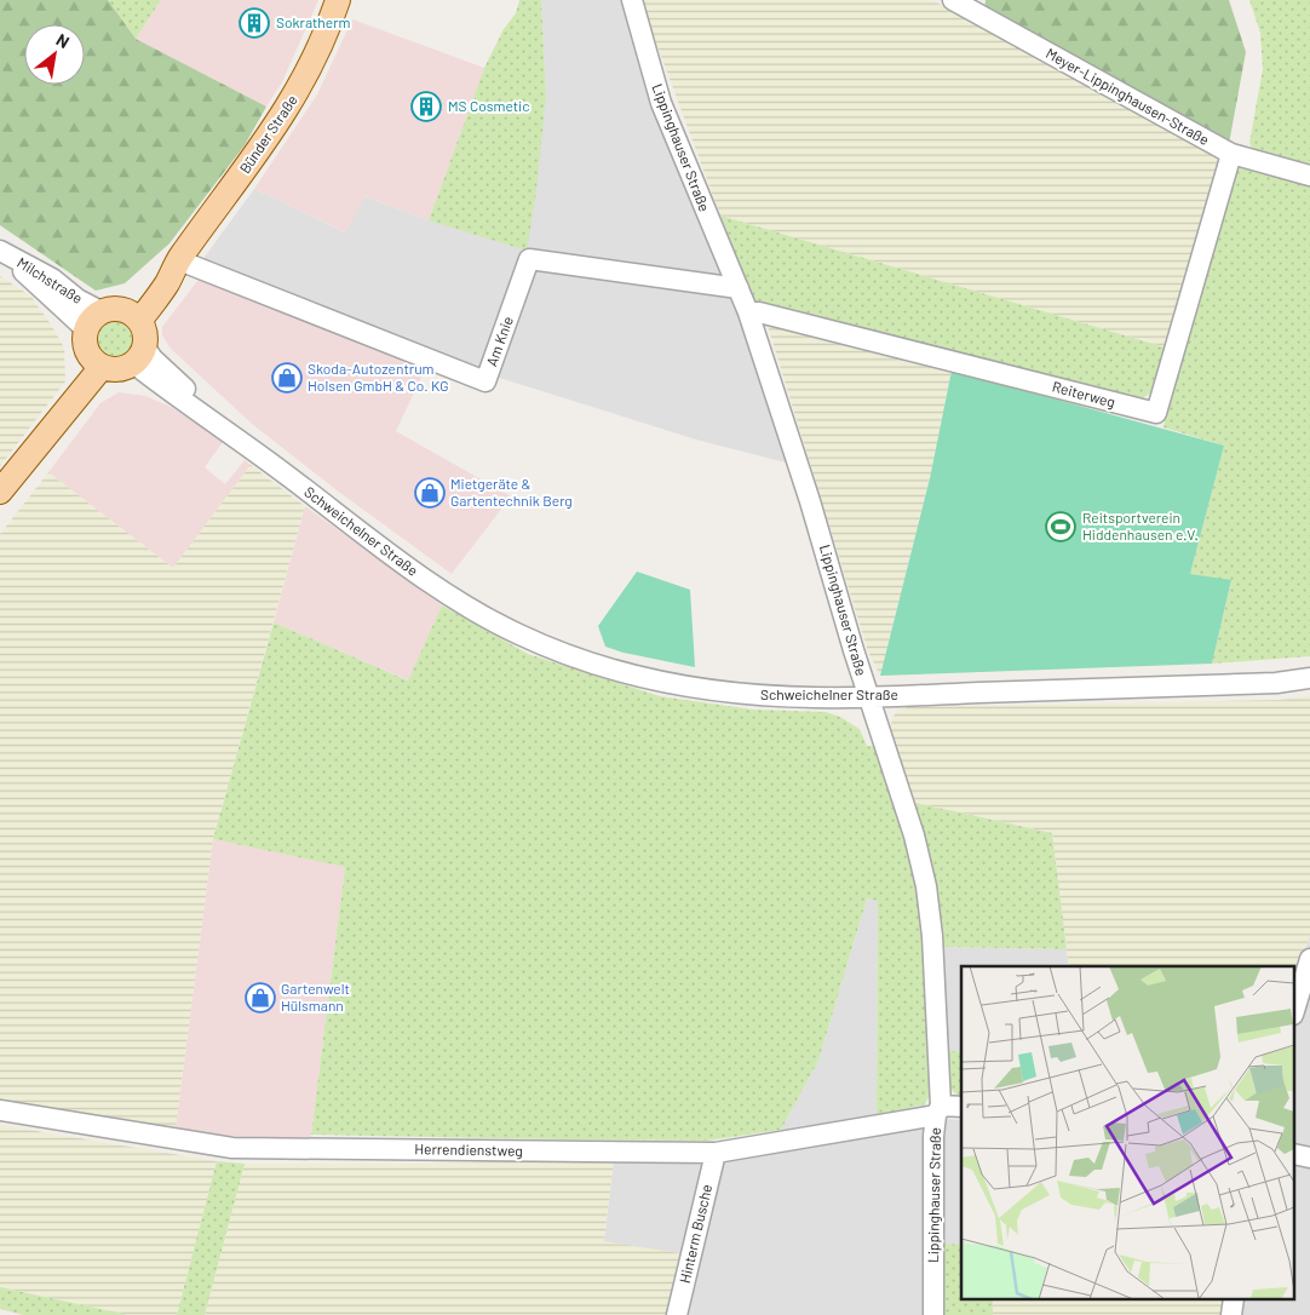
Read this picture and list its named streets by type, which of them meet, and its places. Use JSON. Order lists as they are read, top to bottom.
{
  "streets": {
    "main road": ["Bünder Straße"],
    "street": [
      "Meyer-Lippinghausen-Straße",
      "Lippinghauser Straße",
      "Milchstraße",
      "Am Knie",
      "Reiterweg",
      "Schweichelner Straße",
      "Herrendienstweg",
      "Hinterm Busche"
    ]
  },
  "crossings": [
    ["Meyer-Lippinghausen-Straße", "Reiterweg"],
    ["Bünder Straße", "Milchstraße"],
    ["Bünder Straße", "Am Knie"],
    ["Bünder Straße", "Schweichelner Straße"],
    ["Lippinghauser Straße", "Am Knie"],
    ["Lippinghauser Straße", "Reiterweg"],
    ["Lippinghauser Straße", "Schweichelner Straße"],
    ["Lippinghauser Straße", "Herrendienstweg"],
    ["Milchstraße", "Schweichelner Straße"],
    ["Herrendienstweg", "Hinterm Busche"]
  ],
  "places": {
    "building": ["Sokratherm", "MS Cosmetic"],
    "shop": ["Skoda-Autozentrum Holsen GmbH & Co. KG", "Mietgeräte & Gartentechnik Berg", "Gartenwelt Hülsmann"],
    "sports": ["Reitsportverein Hiddenhausen e.V."]
  },
  "north": "top right"
}
